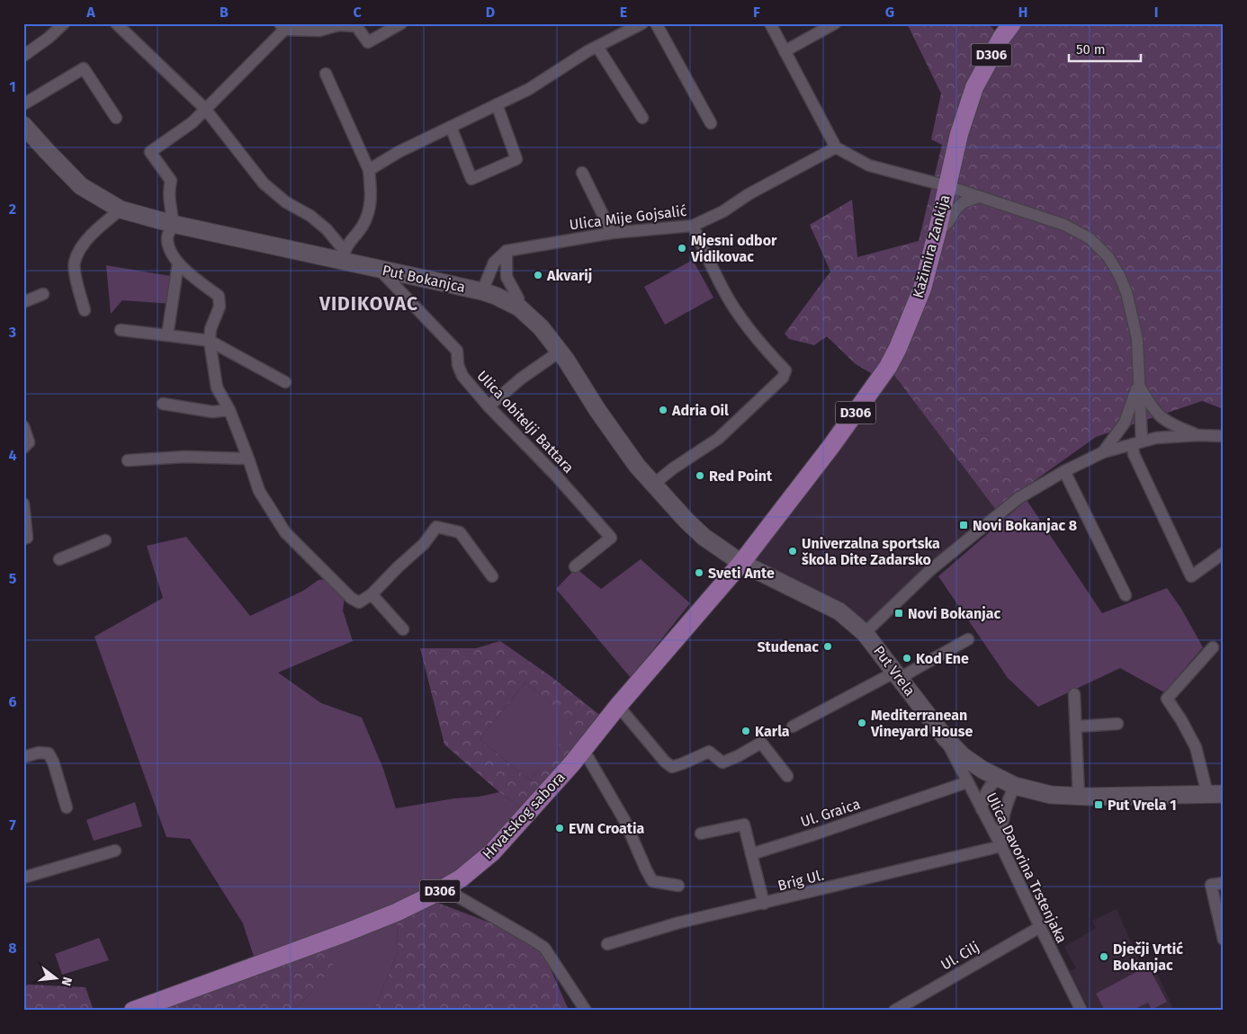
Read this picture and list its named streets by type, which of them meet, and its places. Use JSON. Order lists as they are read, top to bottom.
{
  "streets": {
    "main road": [
      "D306",
      "Kažimira Zankija",
      "Put Bokanjca",
      "Put Vrela",
      "Hrvatskog sabora"
    ],
    "street": [
      "Ulica Mije Gojsalić",
      "Ulica obitelji Battara",
      "Ul. Graica",
      "Ulica Davorina Trstenjaka",
      "Brig Ul.",
      "Ul. Cilj"
    ]
  },
  "crossings": [
    ["Kažimira Zankija", "Put Bokanjca"],
    ["Kažimira Zankija", "Put Vrela"],
    ["Kažimira Zankija", "Hrvatskog sabora"],
    ["Put Bokanjca", "Ulica obitelji Battara"],
    ["Put Bokanjca", "Put Vrela"],
    ["Put Bokanjca", "Hrvatskog sabora"],
    ["Put Vrela", "Hrvatskog sabora"],
    ["Put Vrela", "Ulica Davorina Trstenjaka"],
    ["Ul. Graica", "Ulica Davorina Trstenjaka"],
    ["Ulica Davorina Trstenjaka", "Brig Ul."],
    ["Ulica Davorina Trstenjaka", "Ul. Cilj"]
  ],
  "districts": ["VIDIKOVAC"],
  "places": {
    "other": [
      "Mjesni odbor Vidikovac",
      "Akvarij",
      "Adria Oil",
      "Red Point",
      "Univerzalna sportska škola Dite Zadarsko",
      "Sveti Ante",
      "Studenac",
      "Kod Ene",
      "Mediterranean Vineyard House",
      "Karla",
      "EVN Croatia",
      "Dječji Vrtić Bokanjac"
    ],
    "transit": ["Novi Bokanjac 8", "Novi Bokanjac", "Put Vrela 1"]
  },
  "scale_bar": "50 m",
  "north": "right",
  "grid": {
    "columns": [
      "A",
      "B",
      "C",
      "D",
      "E",
      "F",
      "G",
      "H",
      "I"
    ],
    "rows": [
      "1",
      "2",
      "3",
      "4",
      "5",
      "6",
      "7",
      "8"
    ]
  }
}
